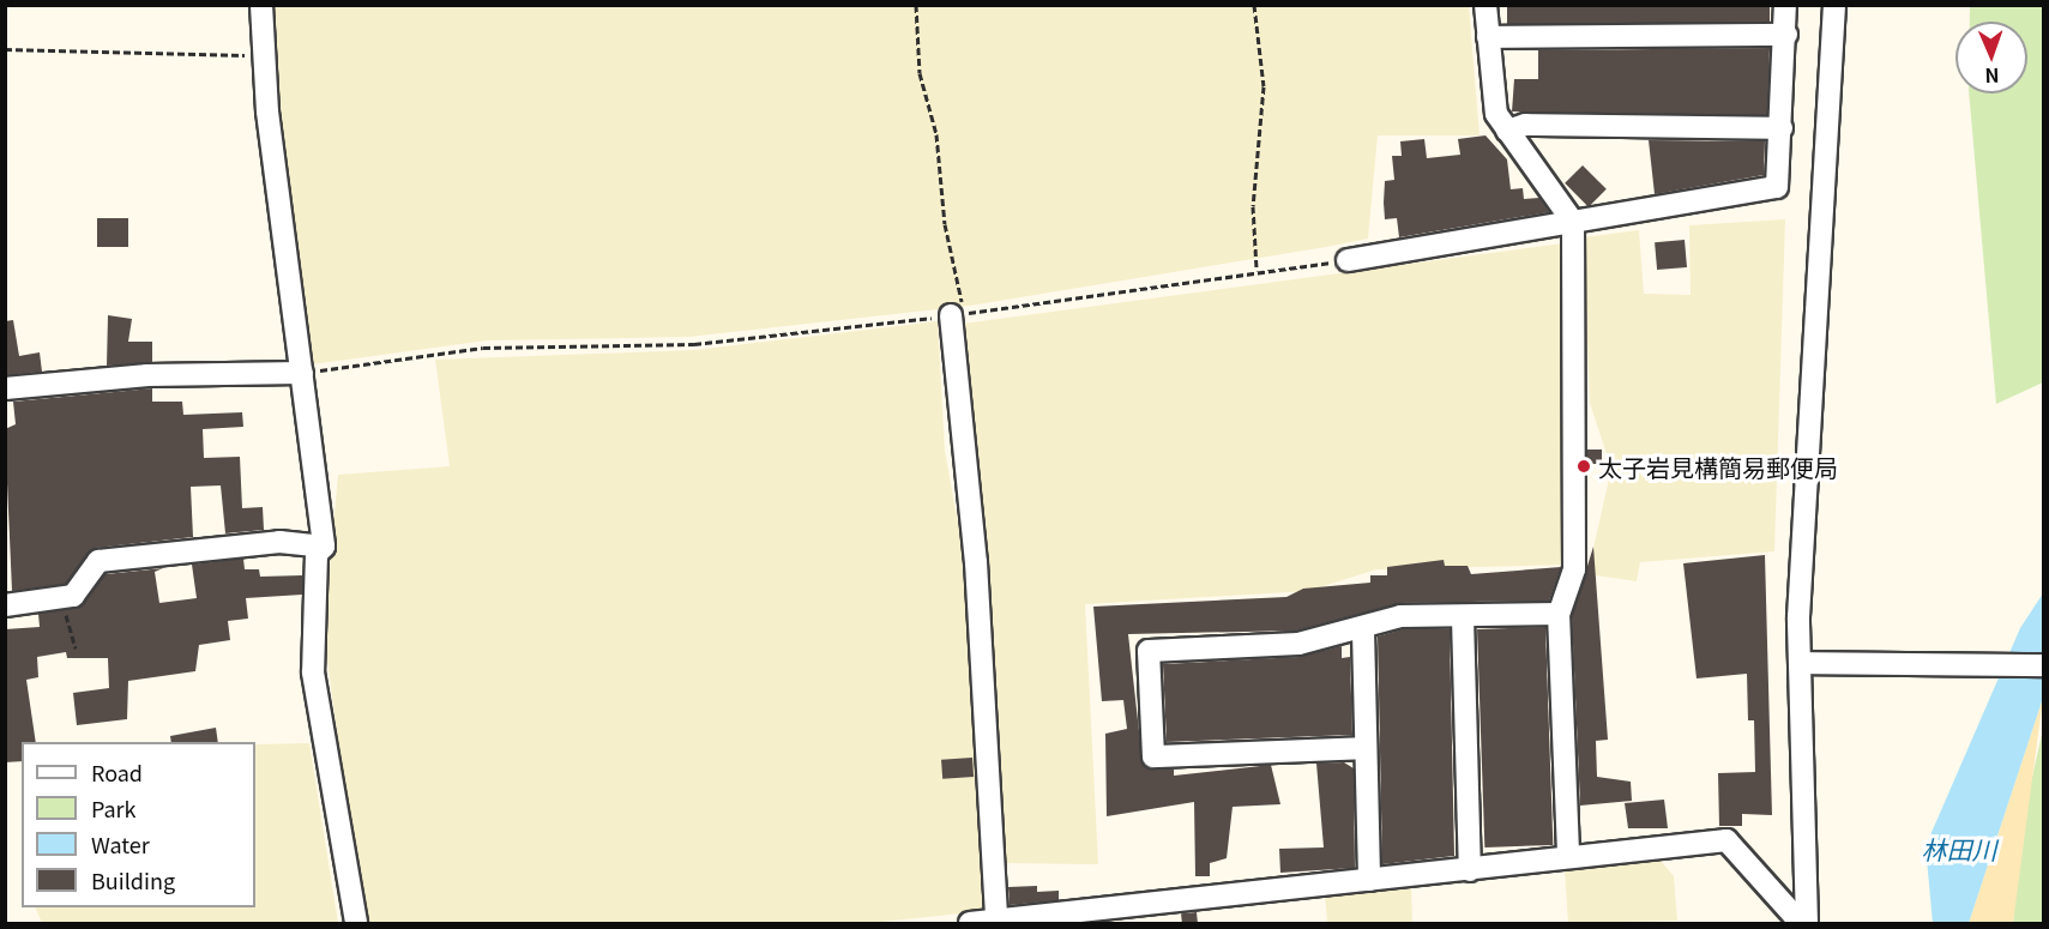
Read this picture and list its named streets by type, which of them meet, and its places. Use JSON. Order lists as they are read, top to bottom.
{
  "water": ["林田川"],
  "places": ["太子岩見構簡易郵便局"],
  "legend": [
    "Road",
    "Park",
    "Water",
    "Building"
  ],
  "north": "bottom"
}
